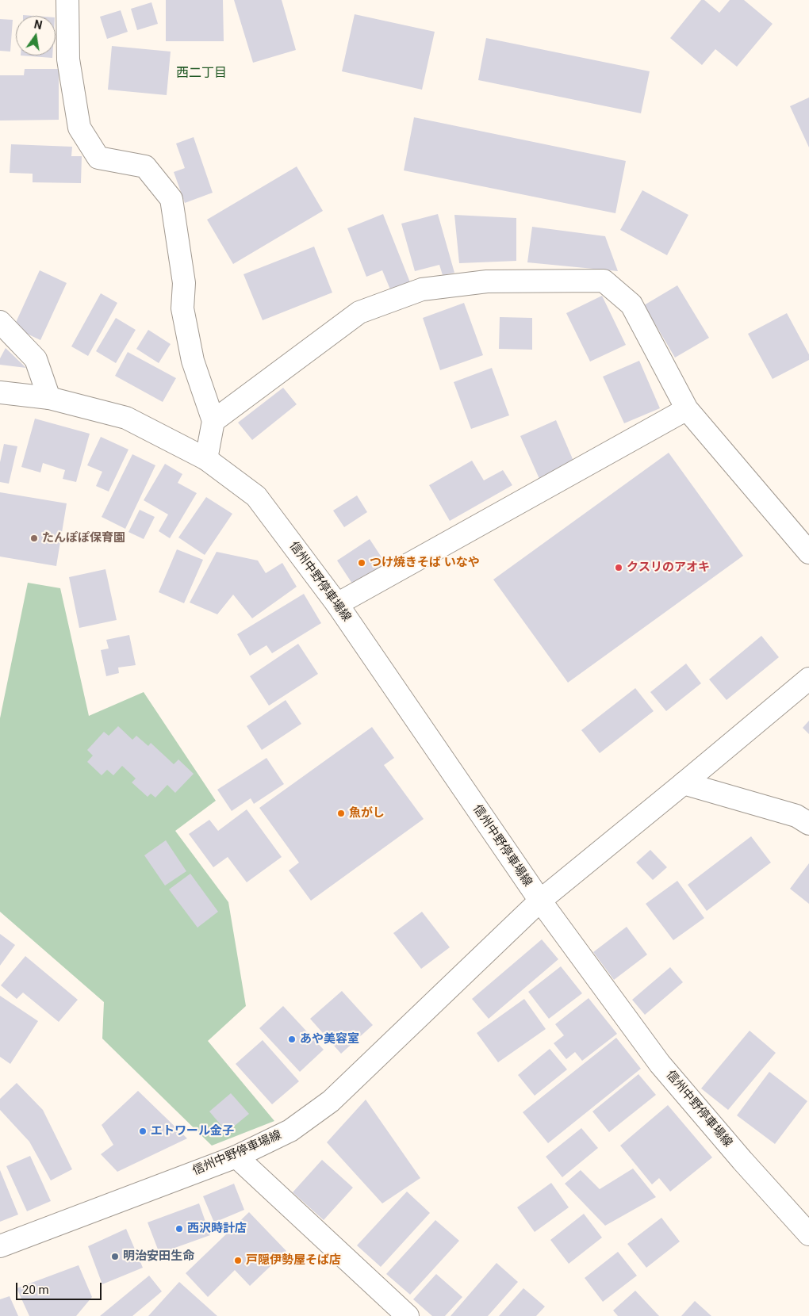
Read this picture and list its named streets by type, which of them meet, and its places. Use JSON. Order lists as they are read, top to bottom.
{
  "streets": {
    "street": ["信州中野停車場線"]
  },
  "districts": ["西二丁目"],
  "places": [
    "たんぽぽ保育園",
    "つけ焼きそば いなや",
    "クスリのアオキ",
    "魚がし",
    "あや美容室",
    "エトワール金子",
    "西沢時計店",
    "明治安田生命",
    "戸隠伊勢屋そば店"
  ],
  "scale_bar": "20 m",
  "north": "top"
}
